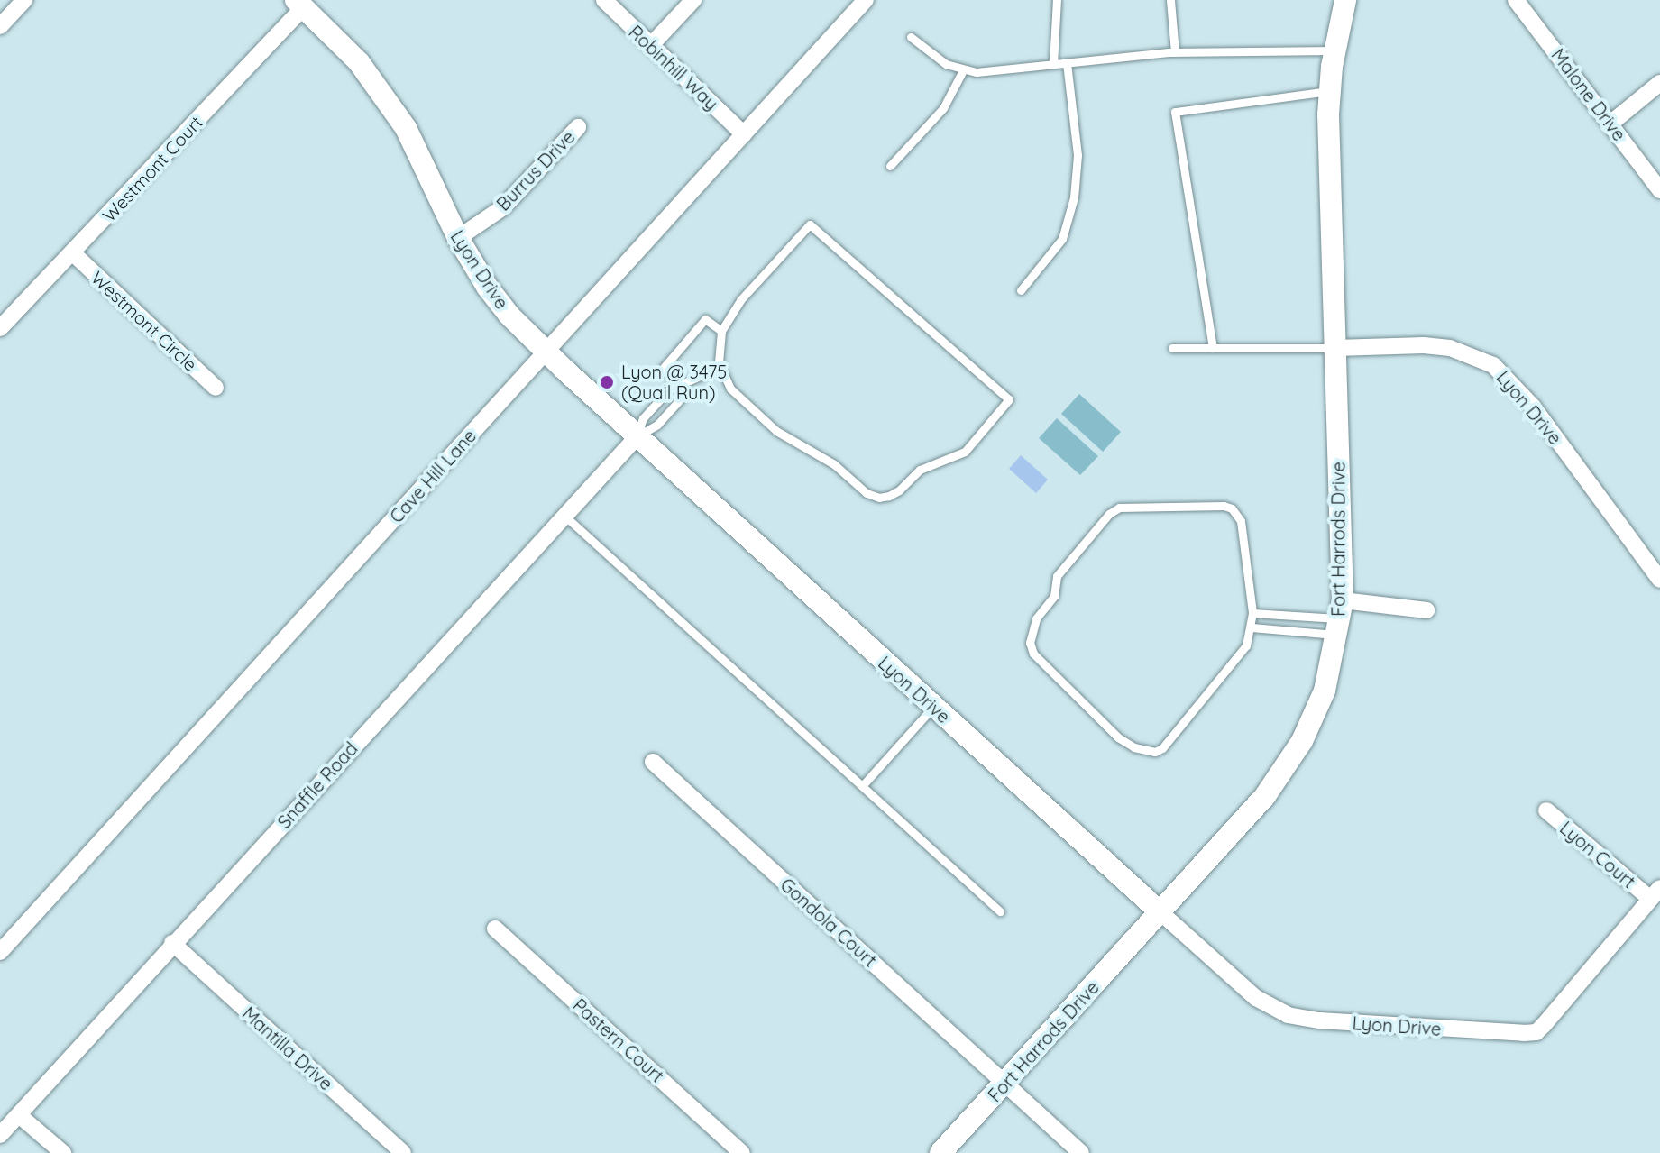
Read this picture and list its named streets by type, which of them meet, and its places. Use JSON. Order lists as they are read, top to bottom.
{
  "streets": {
    "street": [
      "Robinhill Way",
      "Malone Drive",
      "Westmont Court",
      "Burrus Drive",
      "Lyon Drive",
      "Westmont Circle",
      "Cave Hill Lane",
      "Fort Harrods Drive",
      "Snaffle Road",
      "Lyon Court",
      "Gondola Court",
      "Pastern Court",
      "Mantilla Drive"
    ]
  },
  "crossings": [
    ["Robinhill Way", "Cave Hill Lane"],
    ["Westmont Court", "Lyon Drive"],
    ["Westmont Court", "Westmont Circle"],
    ["Burrus Drive", "Lyon Drive"],
    ["Lyon Drive", "Cave Hill Lane"],
    ["Lyon Drive", "Fort Harrods Drive"],
    ["Lyon Drive", "Snaffle Road"],
    ["Lyon Drive", "Lyon Court"],
    ["Fort Harrods Drive", "Gondola Court"],
    ["Snaffle Road", "Mantilla Drive"]
  ],
  "places": ["Lyon @ 3475 (Quail Run)"]
}
